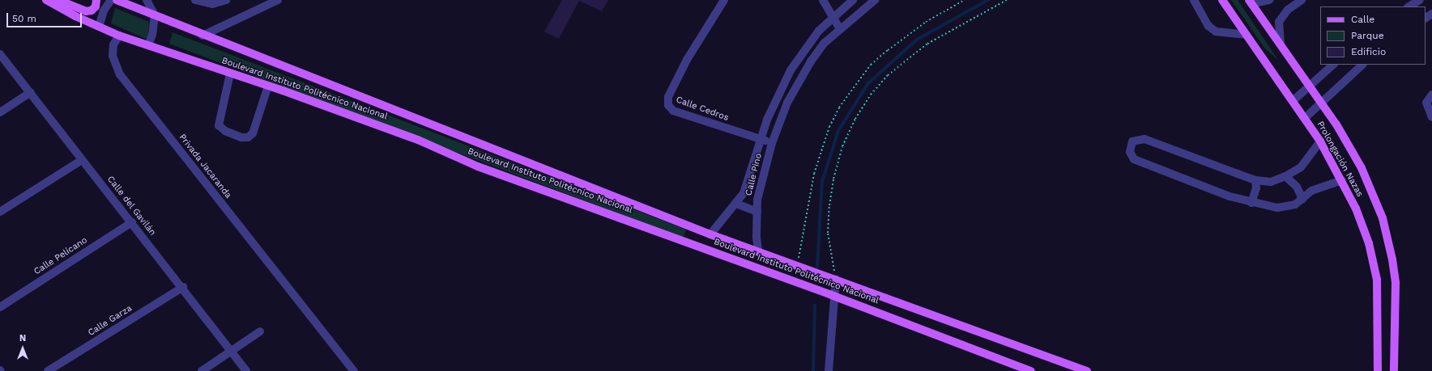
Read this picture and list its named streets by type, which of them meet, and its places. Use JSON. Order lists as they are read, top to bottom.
{
  "streets": {
    "main road": ["Boulevard Instituto Politécnico Nacional", "Prolongación Nazas"],
    "street": [
      "Calle Cedros",
      "Privada Jacaranda",
      "Calle Pino",
      "Calle del Gavilán",
      "Calle Pelícano",
      "Calle Garza"
    ]
  },
  "crossings": [
    ["Boulevard Instituto Politécnico Nacional", "Privada Jacaranda"],
    ["Boulevard Instituto Politécnico Nacional", "Calle Pino"],
    ["Calle Cedros", "Calle Pino"],
    ["Calle del Gavilán", "Calle Pelícano"],
    ["Calle del Gavilán", "Calle Garza"]
  ],
  "legend": ["Calle", "Parque", "Edificio"],
  "scale_bar": "50 m",
  "north": "top"
}
